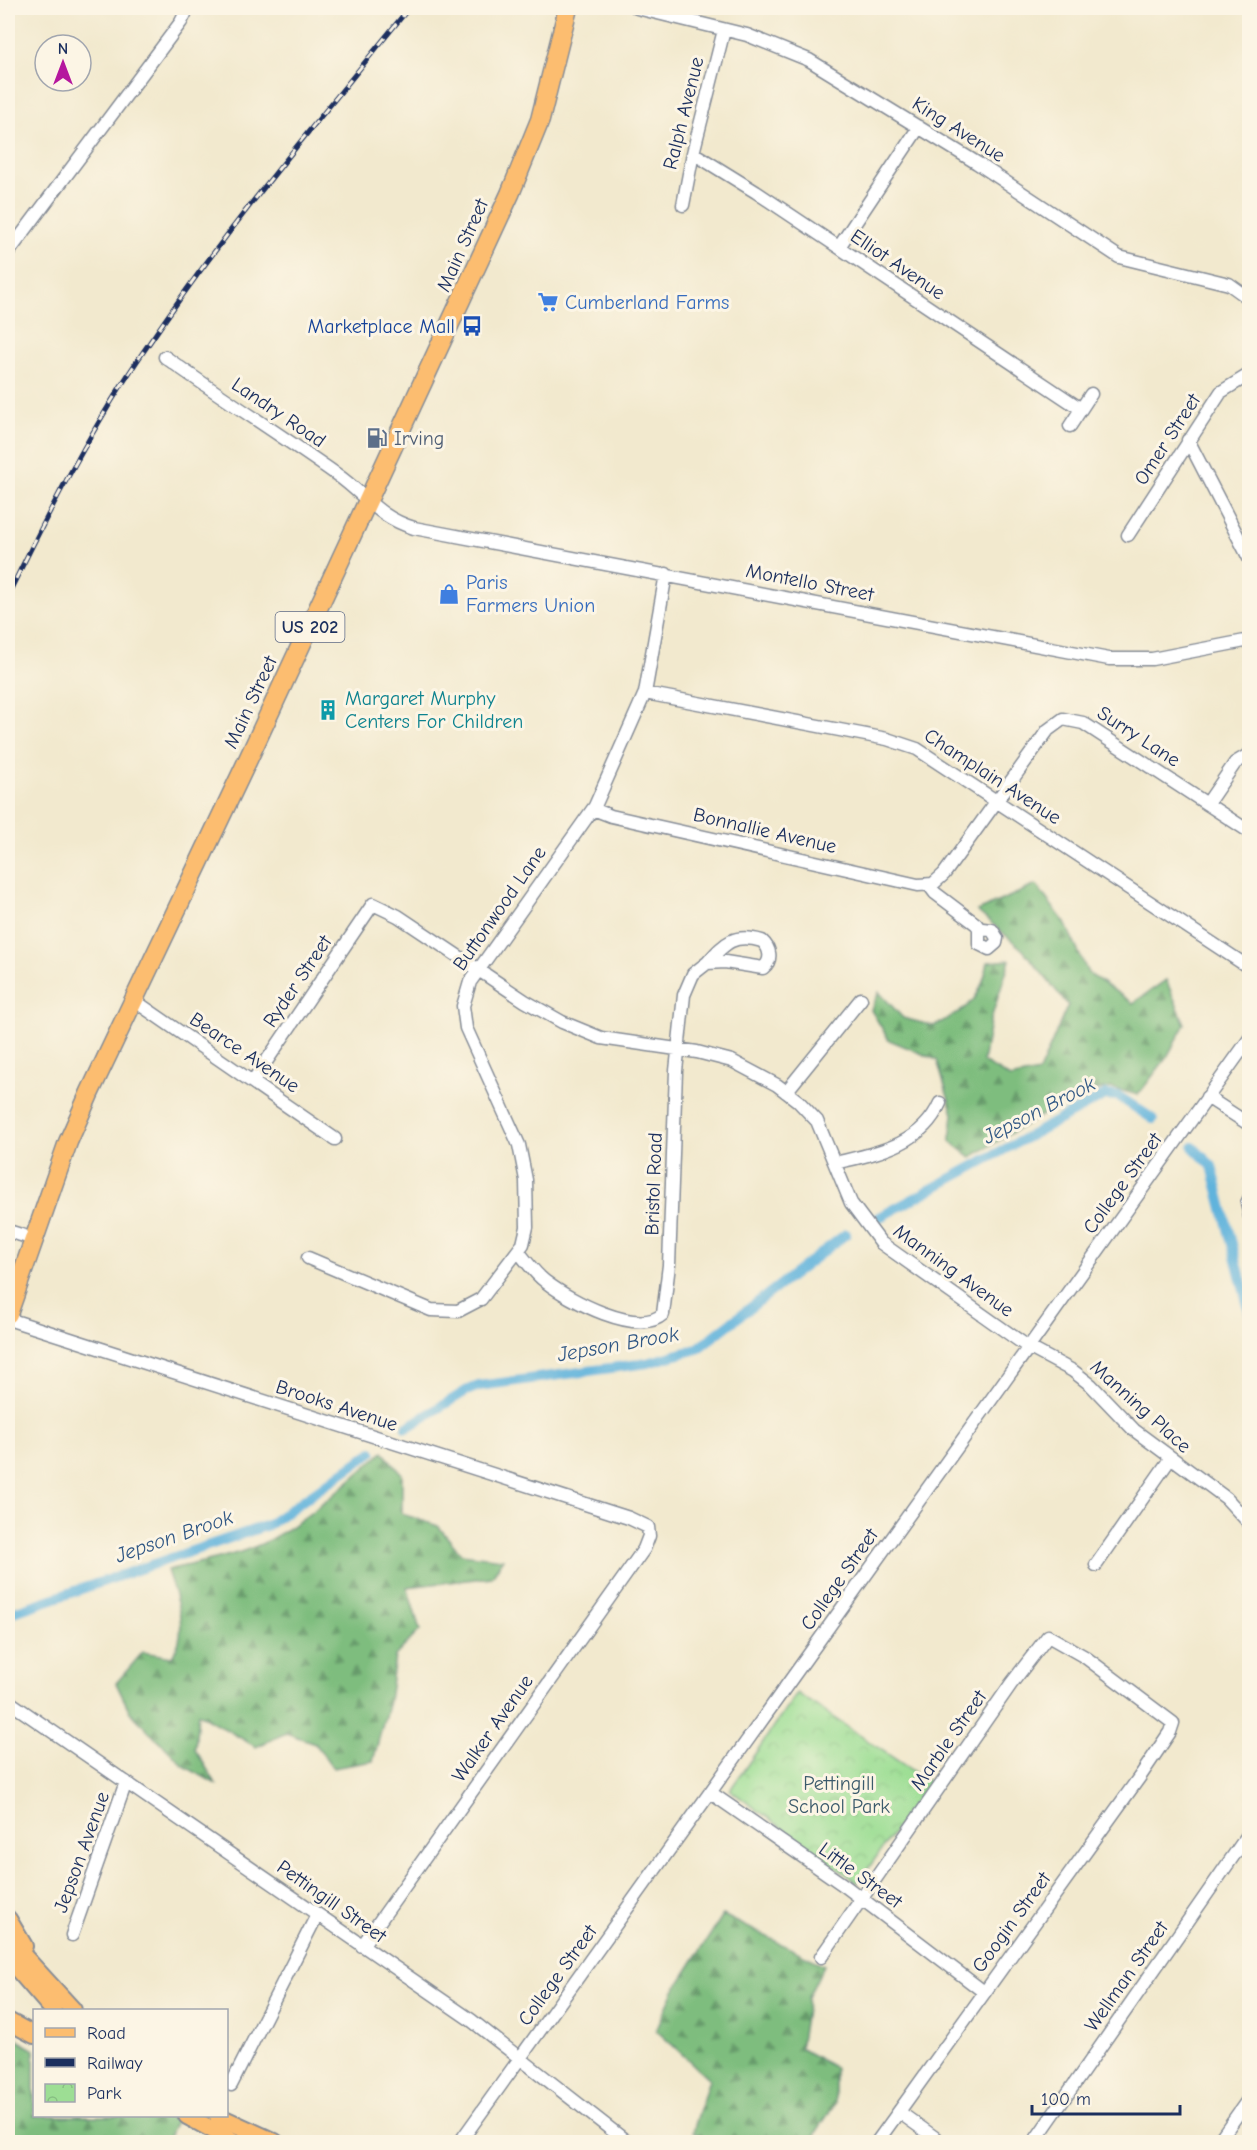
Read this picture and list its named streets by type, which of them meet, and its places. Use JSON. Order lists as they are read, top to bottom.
{
  "streets": {
    "highway": ["Main Street", "US 202"],
    "street": [
      "Ralph Avenue",
      "King Avenue",
      "Elliot Avenue",
      "Landry Road",
      "Omer Street",
      "Montello Street",
      "Surry Lane",
      "Champlain Avenue",
      "Bonnallie Avenue",
      "Buttonwood Lane",
      "Ryder Street",
      "Bearce Avenue",
      "College Street",
      "Bristol Road",
      "Manning Avenue",
      "Brooks Avenue",
      "Manning Place",
      "Walker Avenue",
      "Marble Street",
      "Jepson Avenue",
      "Little Street",
      "Pettingill Street",
      "Googin Street",
      "Wellman Street"
    ]
  },
  "crossings": [
    ["Ralph Avenue", "King Avenue"],
    ["Ralph Avenue", "Elliot Avenue"],
    ["Main Street", "Landry Road"],
    ["Main Street", "Montello Street"],
    ["Main Street", "Bearce Avenue"],
    ["Landry Road", "Montello Street"],
    ["Montello Street", "Buttonwood Lane"],
    ["Surry Lane", "Champlain Avenue"],
    ["Champlain Avenue", "Buttonwood Lane"],
    ["Bonnallie Avenue", "Buttonwood Lane"],
    ["Buttonwood Lane", "Bristol Road"],
    ["Buttonwood Lane", "Manning Avenue"],
    ["Ryder Street", "Bearce Avenue"],
    ["Ryder Street", "Manning Avenue"],
    ["College Street", "Manning Avenue"],
    ["College Street", "Manning Place"],
    ["College Street", "Little Street"],
    ["College Street", "Pettingill Street"],
    ["Bristol Road", "Manning Avenue"],
    ["Manning Avenue", "Manning Place"],
    ["Brooks Avenue", "Walker Avenue"],
    ["Walker Avenue", "Pettingill Street"],
    ["Marble Street", "Little Street"],
    ["Marble Street", "Googin Street"],
    ["Jepson Avenue", "Pettingill Street"],
    ["Little Street", "Googin Street"]
  ],
  "water": ["Jepson Brook"],
  "parks": ["Pettingill School Park"],
  "places": {
    "supermarket": ["Cumberland Farms"],
    "bus stop": ["Marketplace Mall"],
    "fuel station": ["Irving"],
    "shop": ["Paris Farmers Union"],
    "building": ["Margaret Murphy Centers For Children"]
  },
  "legend": ["Road", "Railway", "Park"],
  "scale_bar": "100 m",
  "north": "top"
}
